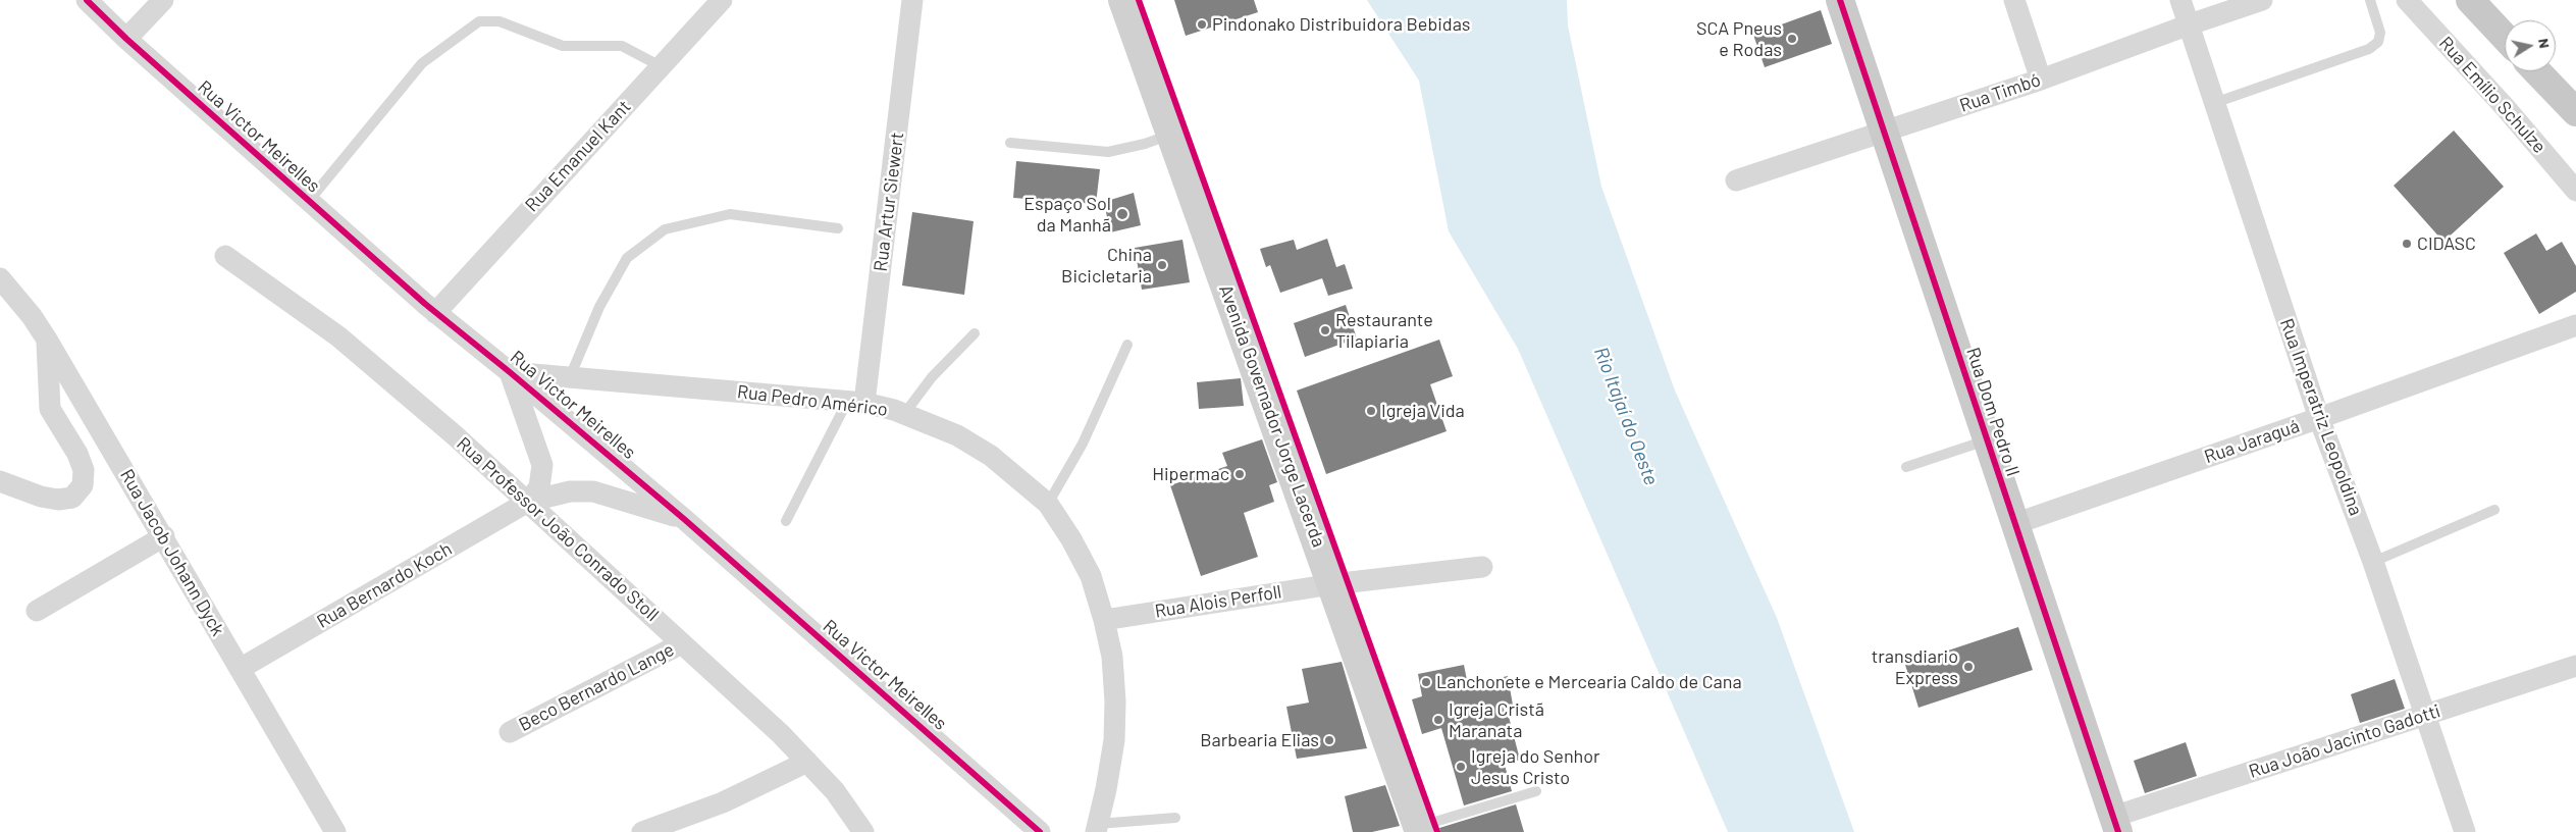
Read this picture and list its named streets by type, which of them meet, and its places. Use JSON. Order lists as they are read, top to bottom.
{
  "streets": {
    "main road": ["Rua Dom Pedro II", "Avenida Governador Jorge Lacerda"],
    "street": [
      "Rua Timbó",
      "Rua Emílio Schulze",
      "Rua Victor Meirelles",
      "Rua Emanuel Kant",
      "Rua Artur Siewert",
      "Rua Pedro Américo",
      "Rua Imperatriz Leopoldina",
      "Rua Jaraguá",
      "Rua Professor João Conrado Stoll",
      "Rua Jacob Johann Dyck",
      "Rua Bernardo Koch",
      "Rua Alois Perfoll",
      "Beco Bernardo Lange",
      "Rua João Jacinto Gadotti"
    ]
  },
  "crossings": [
    ["Rua Timbó", "Rua Dom Pedro II"],
    ["Rua Timbó", "Rua Imperatriz Leopoldina"],
    ["Rua Victor Meirelles", "Rua Emanuel Kant"],
    ["Rua Victor Meirelles", "Rua Pedro Américo"],
    ["Rua Victor Meirelles", "Rua Bernardo Koch"],
    ["Rua Artur Siewert", "Rua Pedro Américo"],
    ["Rua Pedro Américo", "Rua Alois Perfoll"],
    ["Rua Dom Pedro II", "Rua Jaraguá"],
    ["Rua Dom Pedro II", "Rua João Jacinto Gadotti"],
    ["Avenida Governador Jorge Lacerda", "Rua Alois Perfoll"],
    ["Rua Imperatriz Leopoldina", "Rua Jaraguá"],
    ["Rua Imperatriz Leopoldina", "Rua João Jacinto Gadotti"],
    ["Rua Professor João Conrado Stoll", "Rua Bernardo Koch"],
    ["Rua Professor João Conrado Stoll", "Beco Bernardo Lange"],
    ["Rua Jacob Johann Dyck", "Rua Bernardo Koch"]
  ],
  "water": ["Rio Itajaí do Oeste"],
  "places": [
    "Pindonako Distribuidora Bebidas",
    "SCA Pneus e Rodas",
    "Espaço Sol da Manhã",
    "CIDASC",
    "China Bicicletaria",
    "Restaurante Tilapiaria",
    "Igreja Vida",
    "Hipermac",
    "transdiario Express",
    "Lanchonete e Mercearia Caldo de Cana",
    "Igreja Cristã Maranata",
    "Barbearia Elias",
    "Igreja do Senhor Jesus Cristo"
  ],
  "north": "right"
}
